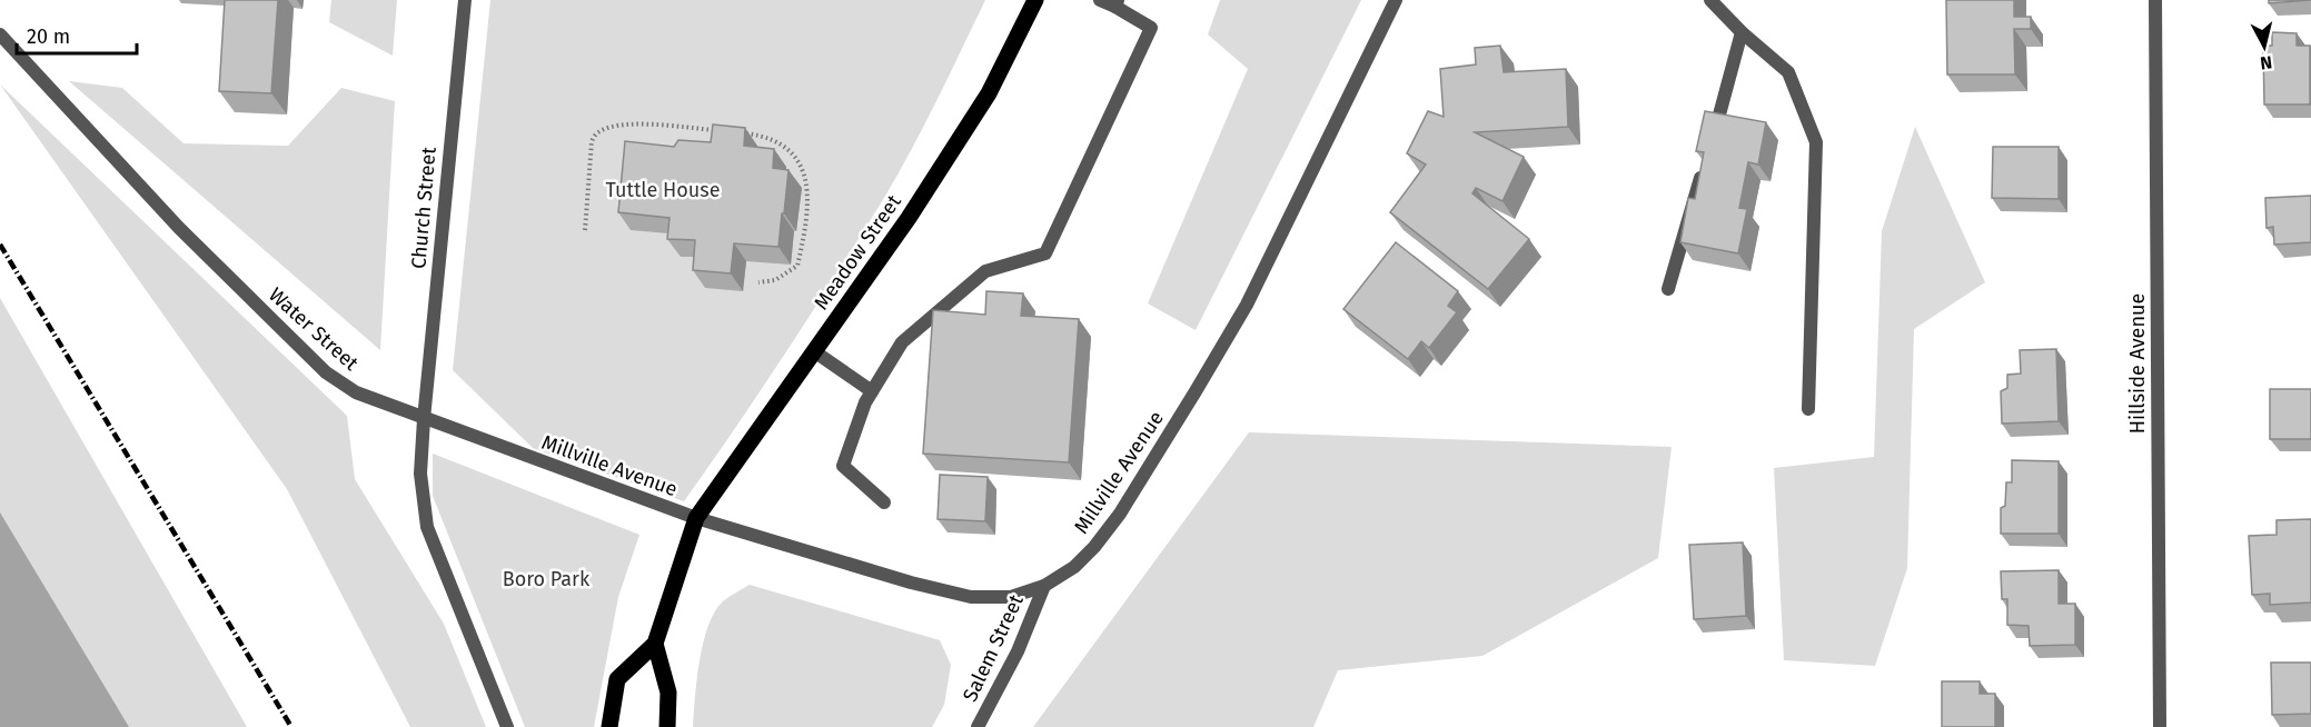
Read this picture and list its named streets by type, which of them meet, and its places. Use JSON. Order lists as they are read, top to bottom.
{
  "streets": {
    "main road": ["Meadow Street"],
    "street": [
      "Church Street",
      "Water Street",
      "Hillside Avenue",
      "Millville Avenue",
      "Salem Street"
    ]
  },
  "crossings": [
    ["Church Street", "Water Street"],
    ["Church Street", "Millville Avenue"],
    ["Meadow Street", "Millville Avenue"],
    ["Water Street", "Millville Avenue"],
    ["Millville Avenue", "Salem Street"]
  ],
  "parks": ["Tuttle House", "Boro Park"],
  "scale_bar": "20 m",
  "north": "bottom"
}
